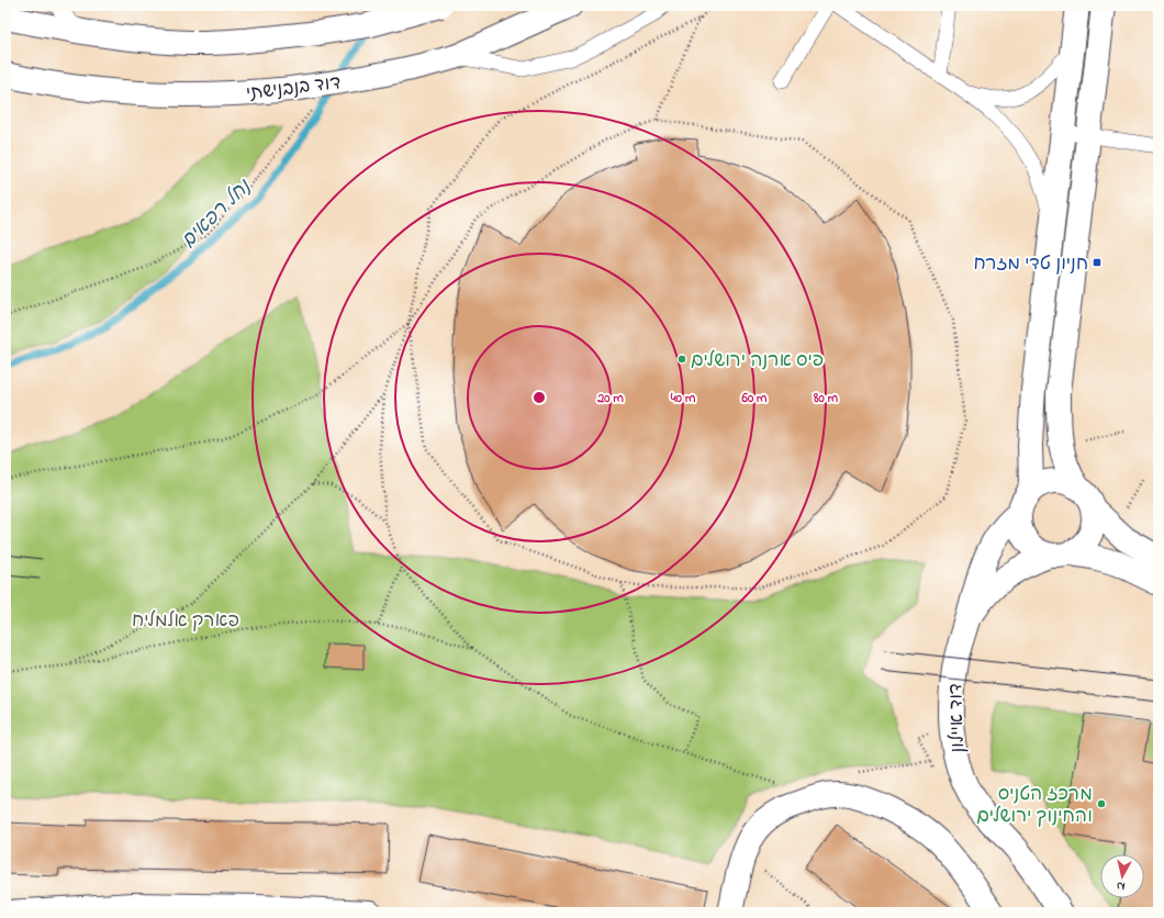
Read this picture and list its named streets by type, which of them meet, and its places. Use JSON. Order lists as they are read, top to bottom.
{
  "streets": {
    "street": ["דוד בנבנישתי", "דוד איילון"]
  },
  "water": ["נחל רפאים"],
  "parks": ["פארק אלמליח"],
  "places": {
    "transit": ["חניון טדי מזרח"],
    "other": ["פיס ארנה ירושלים", "מרכז הטניס והחינוך ירושלים"]
  },
  "north": "bottom",
  "rings": [
    "20 m",
    "40 m",
    "60 m",
    "80 m"
  ]
}
